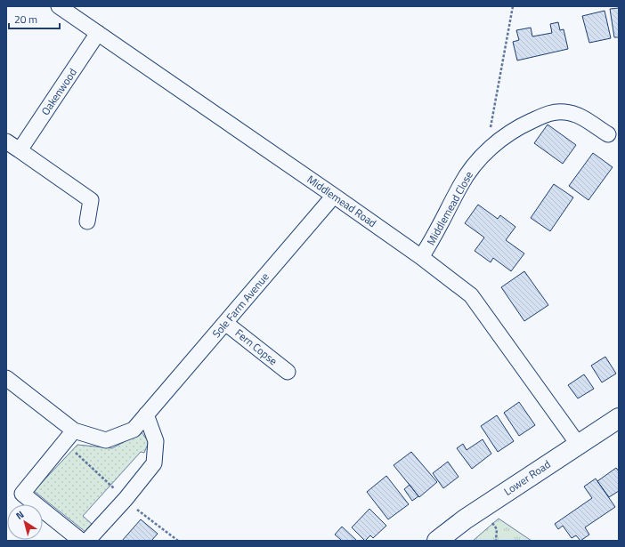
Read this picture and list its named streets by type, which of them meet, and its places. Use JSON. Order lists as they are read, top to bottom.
{
  "streets": {
    "street": [
      "Oakenwood",
      "Middlemead Road",
      "Middlemead Close",
      "Sole Farm Avenue",
      "Fern Copse",
      "Lower Road"
    ]
  },
  "crossings": [
    ["Oakenwood", "Middlemead Road"],
    ["Middlemead Road", "Middlemead Close"],
    ["Middlemead Road", "Sole Farm Avenue"],
    ["Middlemead Road", "Lower Road"],
    ["Sole Farm Avenue", "Fern Copse"]
  ],
  "scale_bar": "20 m",
  "north": "top left"
}
